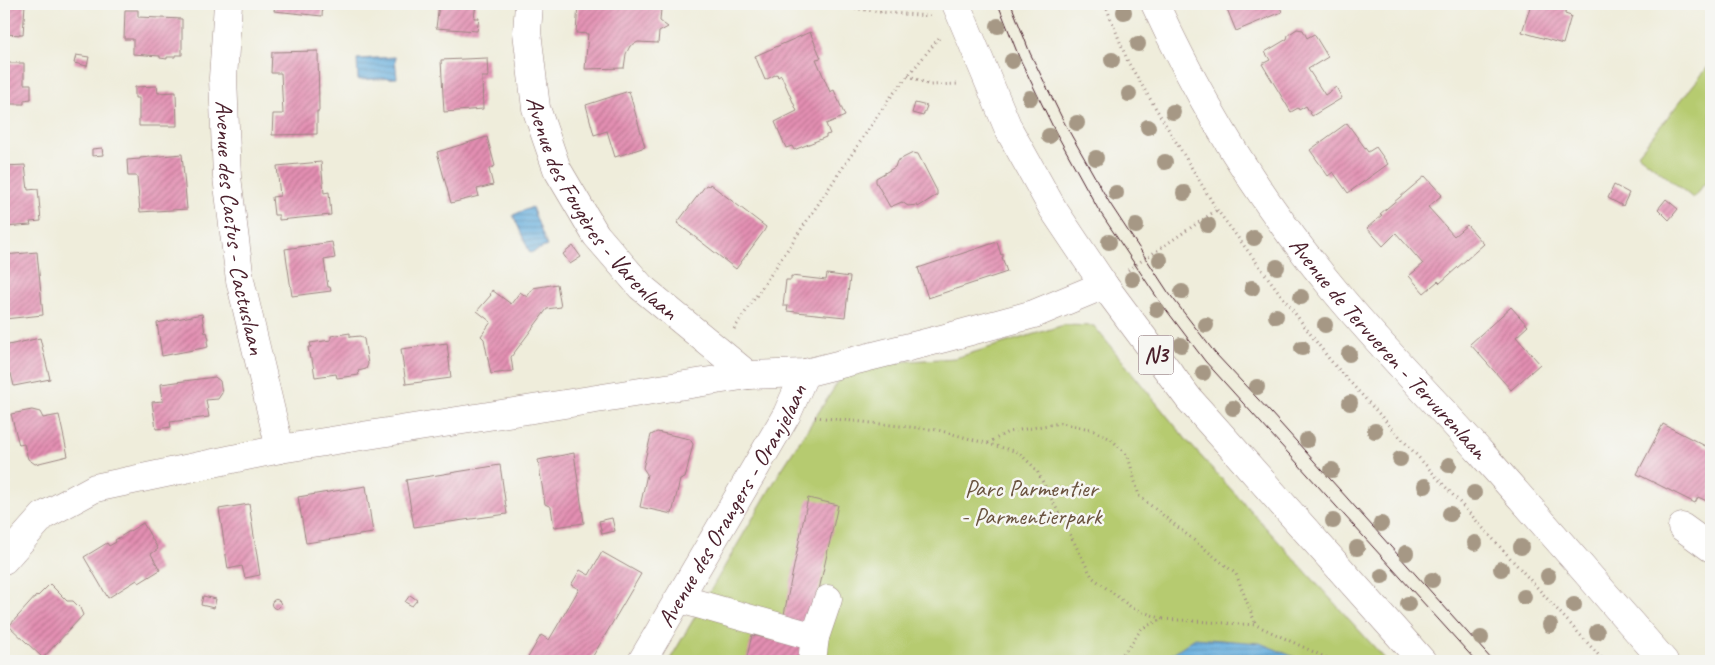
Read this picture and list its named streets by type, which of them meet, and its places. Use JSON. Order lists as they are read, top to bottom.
{
  "streets": {
    "street": [
      "Avenue des Fougères - Varenlaan",
      "Avenue des Cactus - Cactuslaan",
      "Avenue de Tervueren - Tervurenlaan",
      "N3",
      "Avenue des Orangers - Oranjelaan"
    ]
  },
  "parks": ["Parc Parmentier - Parmentierpark"]
}
